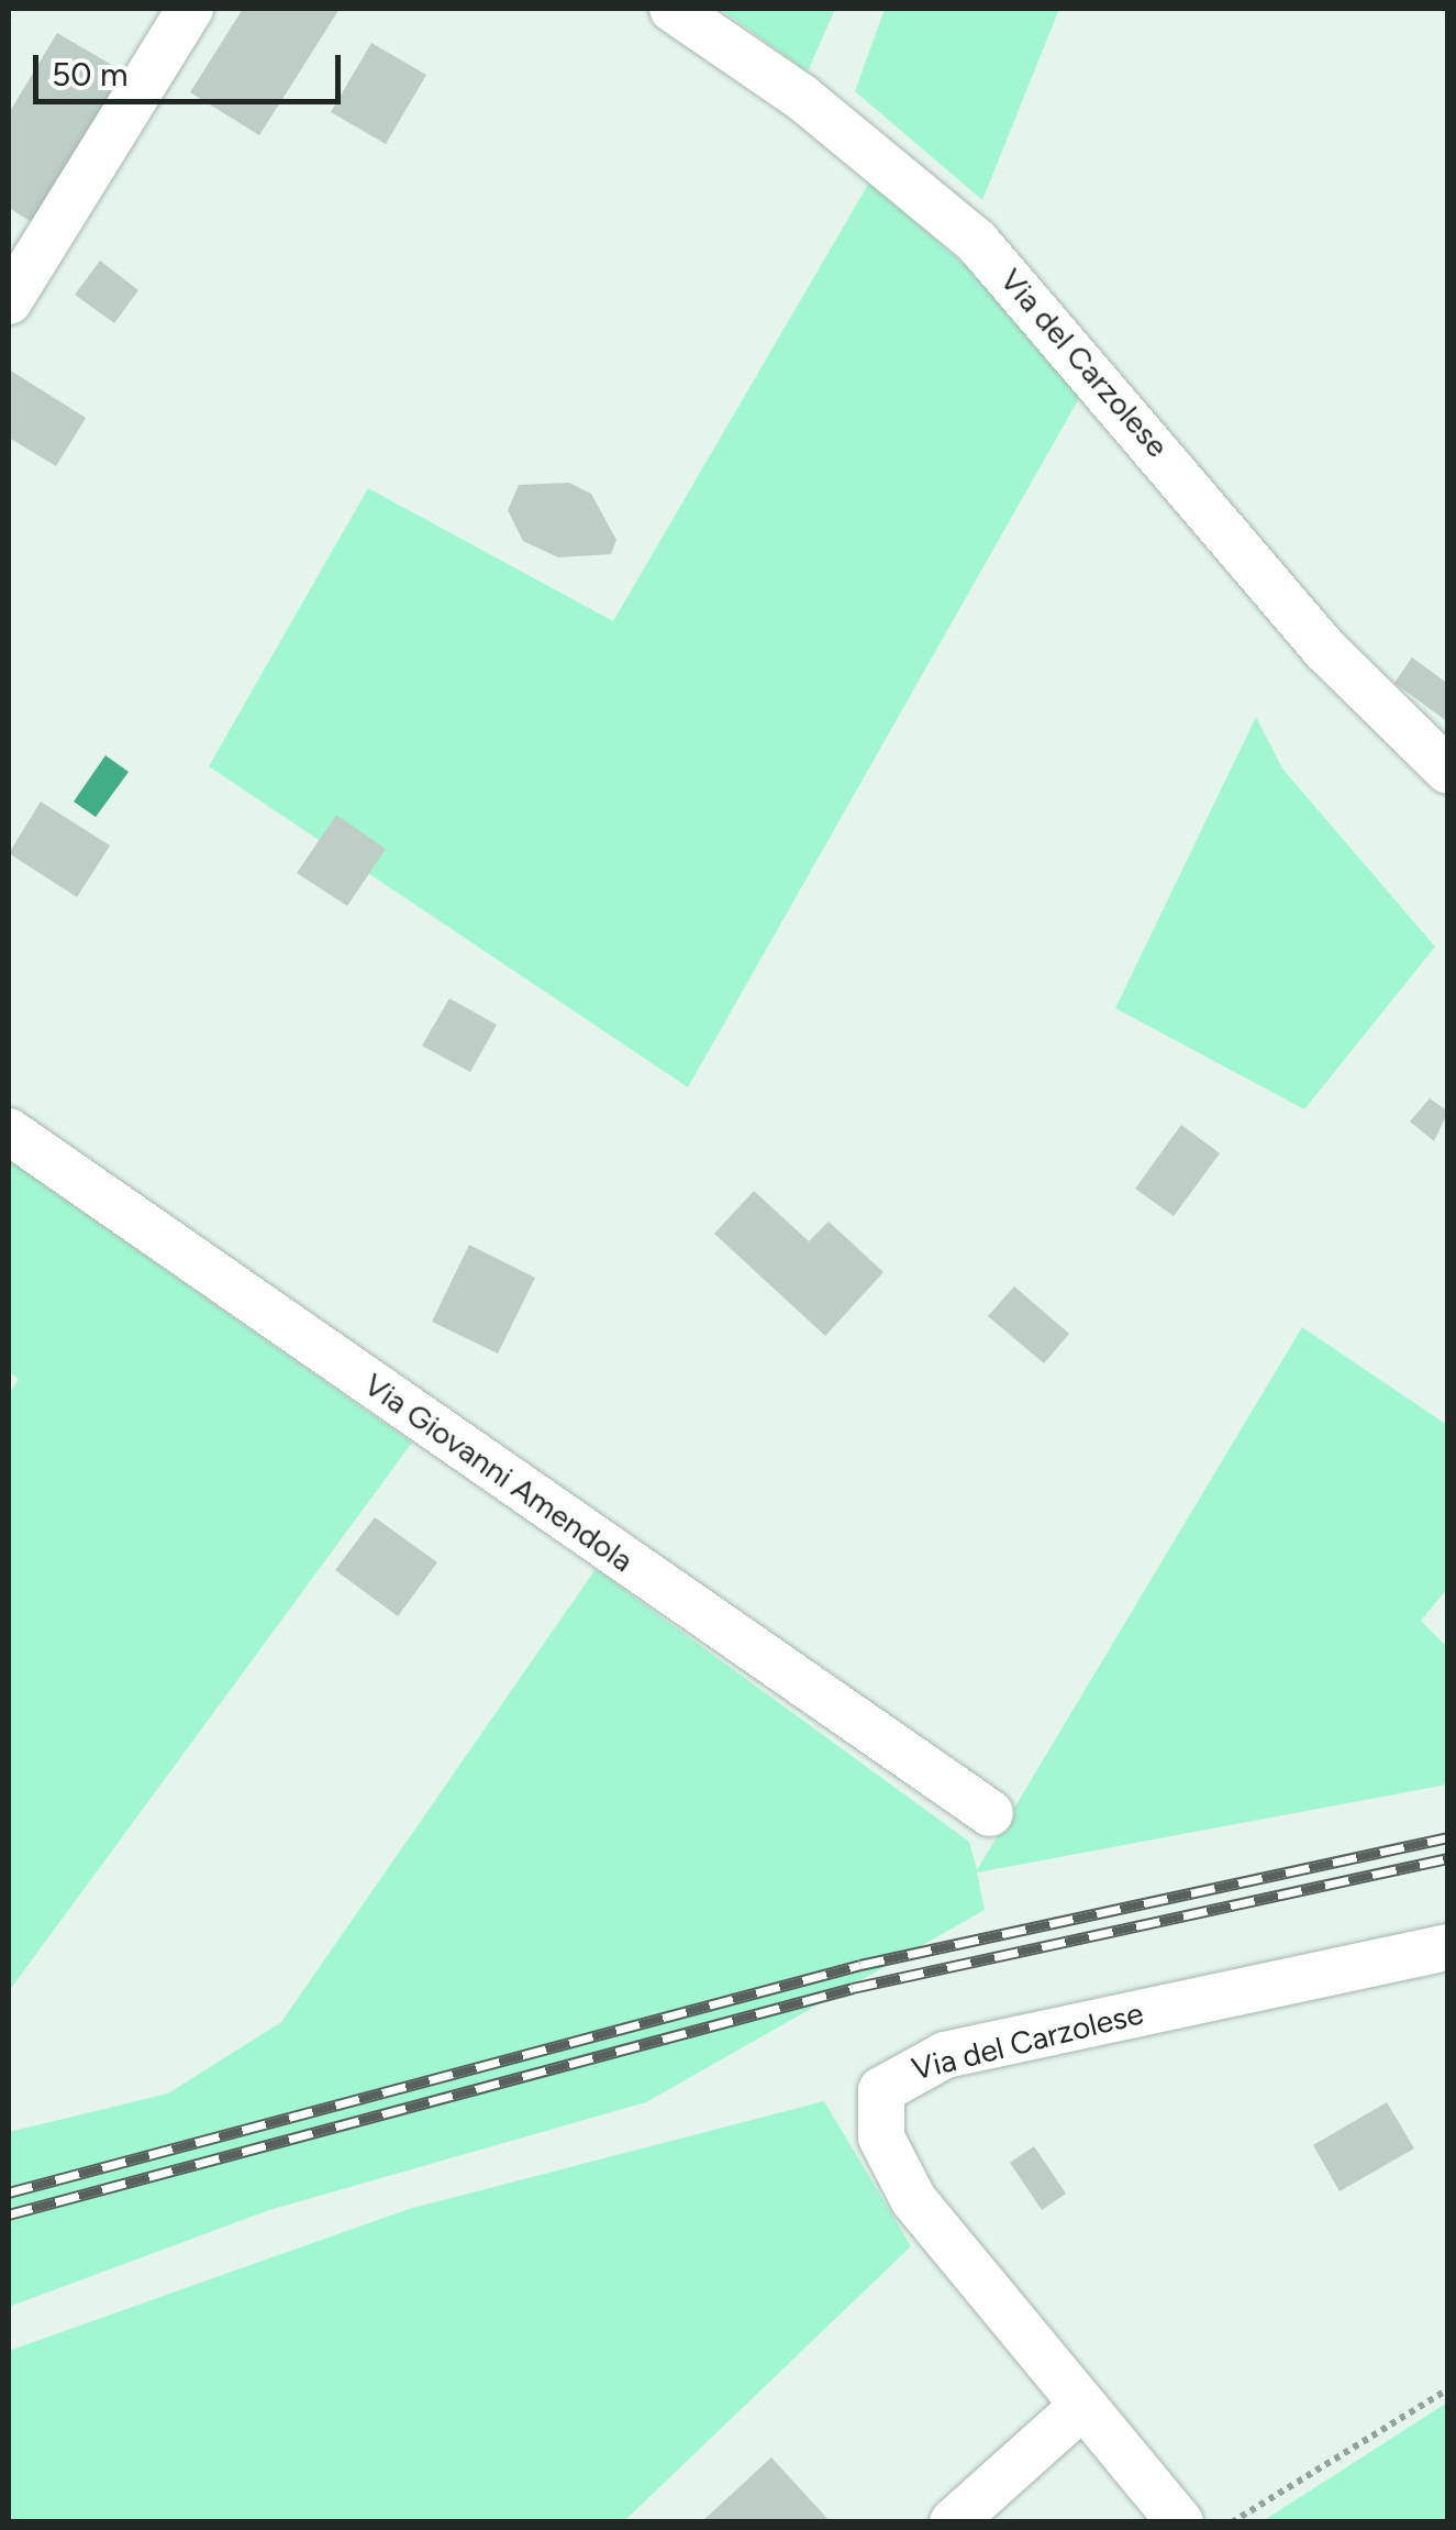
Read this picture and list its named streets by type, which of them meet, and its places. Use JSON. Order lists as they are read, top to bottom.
{
  "streets": {
    "street": ["Via del Carzolese", "Via Giovanni Amendola"]
  },
  "scale_bar": "50 m"
}
